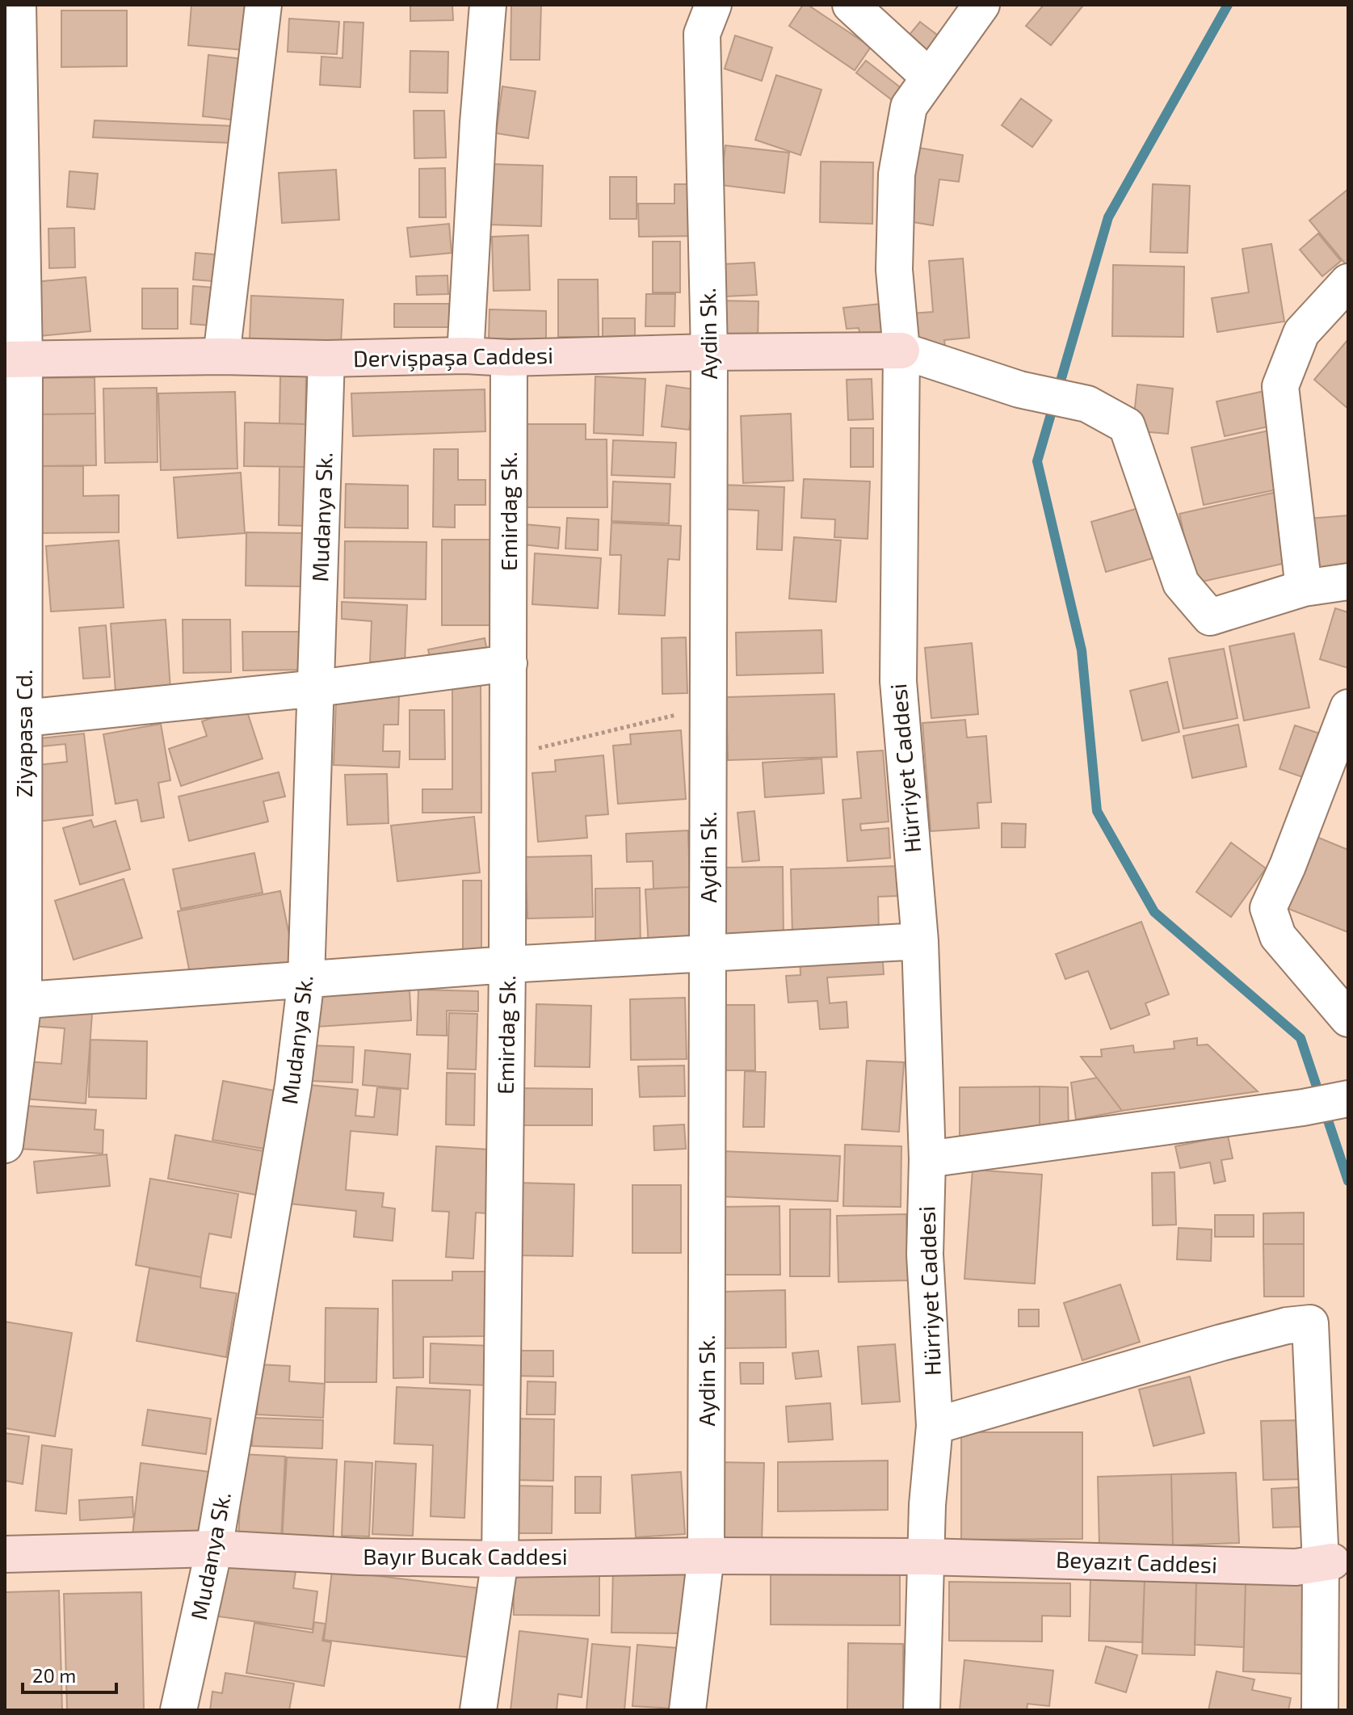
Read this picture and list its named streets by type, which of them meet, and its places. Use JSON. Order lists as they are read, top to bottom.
{
  "streets": {
    "street": [
      "Aydin Sk.",
      "Dervişpaşa Caddesi",
      "Emirdag Sk.",
      "Mudanya Sk.",
      "Ziyapasa Cd.",
      "Hürriyet Caddesi",
      "Bayır Bucak Caddesi",
      "Beyazıt Caddesi"
    ]
  },
  "crossings": [
    ["Aydin Sk.", "Dervişpaşa Caddesi"],
    ["Aydin Sk.", "Bayır Bucak Caddesi"],
    ["Dervişpaşa Caddesi", "Emirdag Sk."],
    ["Dervişpaşa Caddesi", "Mudanya Sk."],
    ["Dervişpaşa Caddesi", "Ziyapasa Cd."],
    ["Dervişpaşa Caddesi", "Hürriyet Caddesi"],
    ["Emirdag Sk.", "Bayır Bucak Caddesi"],
    ["Mudanya Sk.", "Bayır Bucak Caddesi"],
    ["Hürriyet Caddesi", "Bayır Bucak Caddesi"],
    ["Hürriyet Caddesi", "Beyazıt Caddesi"],
    ["Bayır Bucak Caddesi", "Beyazıt Caddesi"]
  ],
  "scale_bar": "20 m"
}
